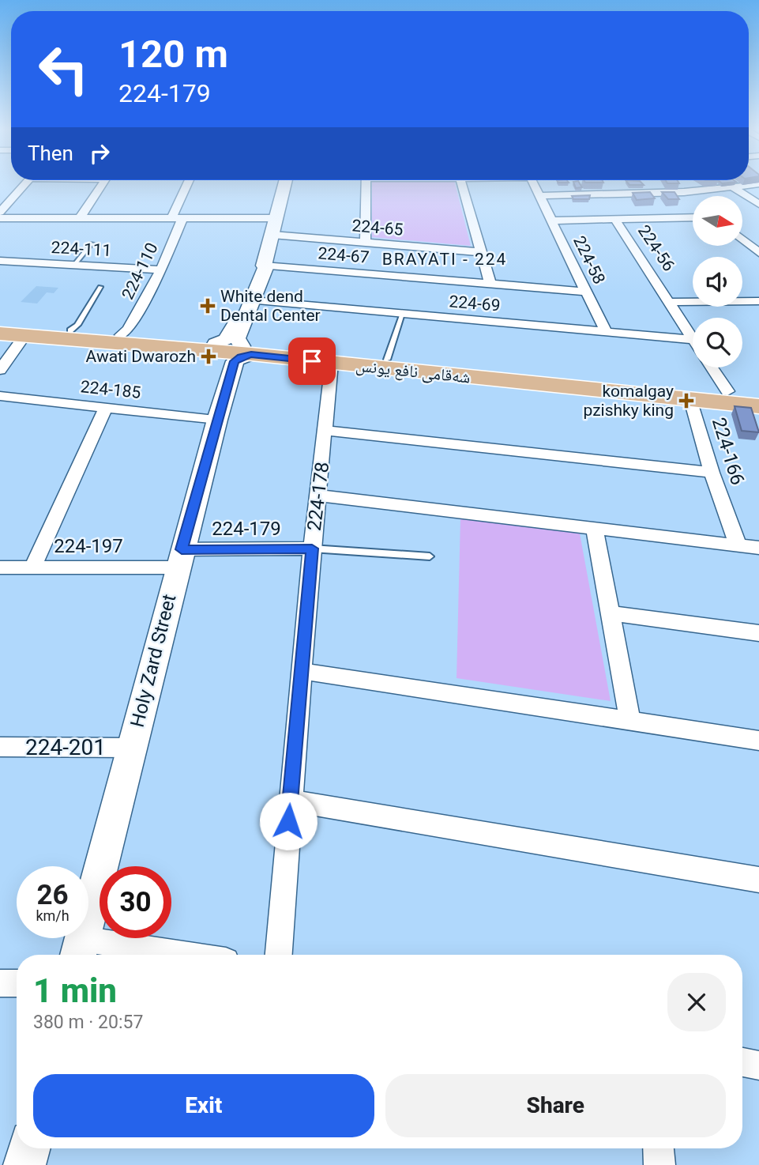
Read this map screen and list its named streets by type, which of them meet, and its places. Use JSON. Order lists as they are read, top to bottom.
{
  "streets": {
    "main road": ["شەقامی نافع یونس"],
    "street": [
      "224-65",
      "224-56",
      "224-111",
      "224-67",
      "224-58",
      "224-110",
      "224-69",
      "224-185",
      "224-166",
      "224-178",
      "224-179",
      "224-197",
      "Holy Zard Street",
      "224-201"
    ]
  },
  "crossings": [
    ["224-65", "Holy Zard Street"],
    ["224-56", "224-69"],
    ["224-111", "224-110"],
    ["224-67", "224-58"],
    ["224-67", "Holy Zard Street"],
    ["224-58", "224-69"],
    ["224-110", "شەقامی نافع یونس"],
    ["224-69", "Holy Zard Street"],
    ["شەقامی نافع یونس", "224-166"],
    ["شەقامی نافع یونس", "224-178"],
    ["شەقامی نافع یونس", "Holy Zard Street"],
    ["224-185", "Holy Zard Street"],
    ["224-178", "224-179"],
    ["224-179", "224-197"],
    ["224-179", "Holy Zard Street"],
    ["224-197", "Holy Zard Street"],
    ["Holy Zard Street", "224-201"]
  ],
  "districts": ["BRAYATI - 224"],
  "places": {
    "health": ["White dend Dental Center", "Awati Dwarozh", "komalgay pzishky king"]
  },
  "north": "right",
  "page": {
    "turn": ["120 m", "224-179"],
    "then": "Then",
    "speed": "26 km/h",
    "limit": "30",
    "heading": ["1 min", "380 m · 20:57"],
    "buttons": ["Exit", "Share"]
  }
}
